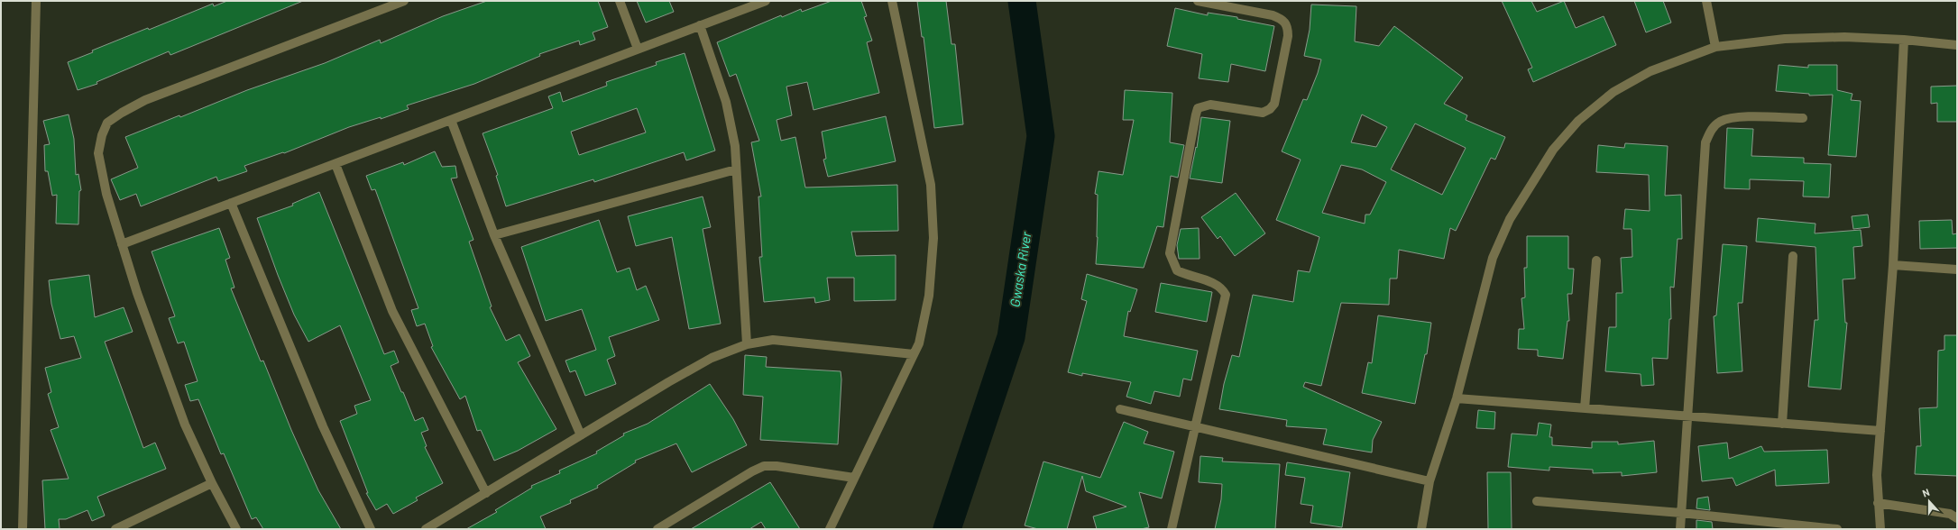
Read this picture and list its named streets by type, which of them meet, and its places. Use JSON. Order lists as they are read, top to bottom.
{
  "water": ["Gwaska River"],
  "north": "top"
}
